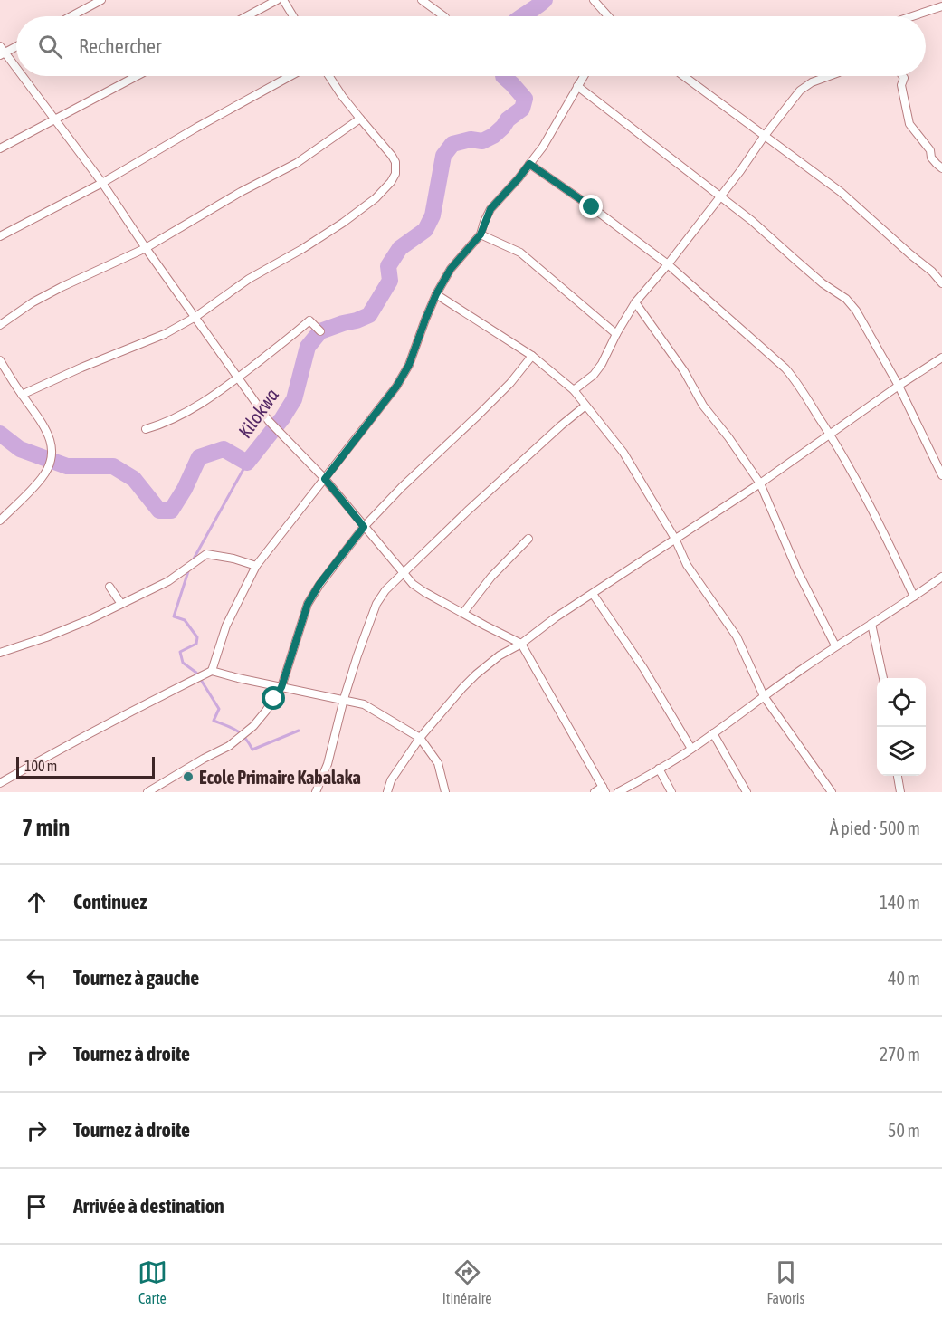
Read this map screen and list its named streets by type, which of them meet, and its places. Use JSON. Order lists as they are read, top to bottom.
{
  "water": ["Kilokwa"],
  "places": ["Ecole Primaire Kabalaka"],
  "scale_bar": "100 m",
  "page": {
    "search": "Rechercher",
    "scale": "100 m",
    "heading": ["7 min", "À pied · 500 m"],
    "list": [
      ["Continuez", "140 m"],
      ["Tournez à gauche", "40 m"],
      ["Tournez à droite", "270 m"],
      ["Tournez à droite", "50 m"],
      "Arrivée à destination"
    ],
    "nav": ["Carte", "Itinéraire", "Favoris"]
  }
}
